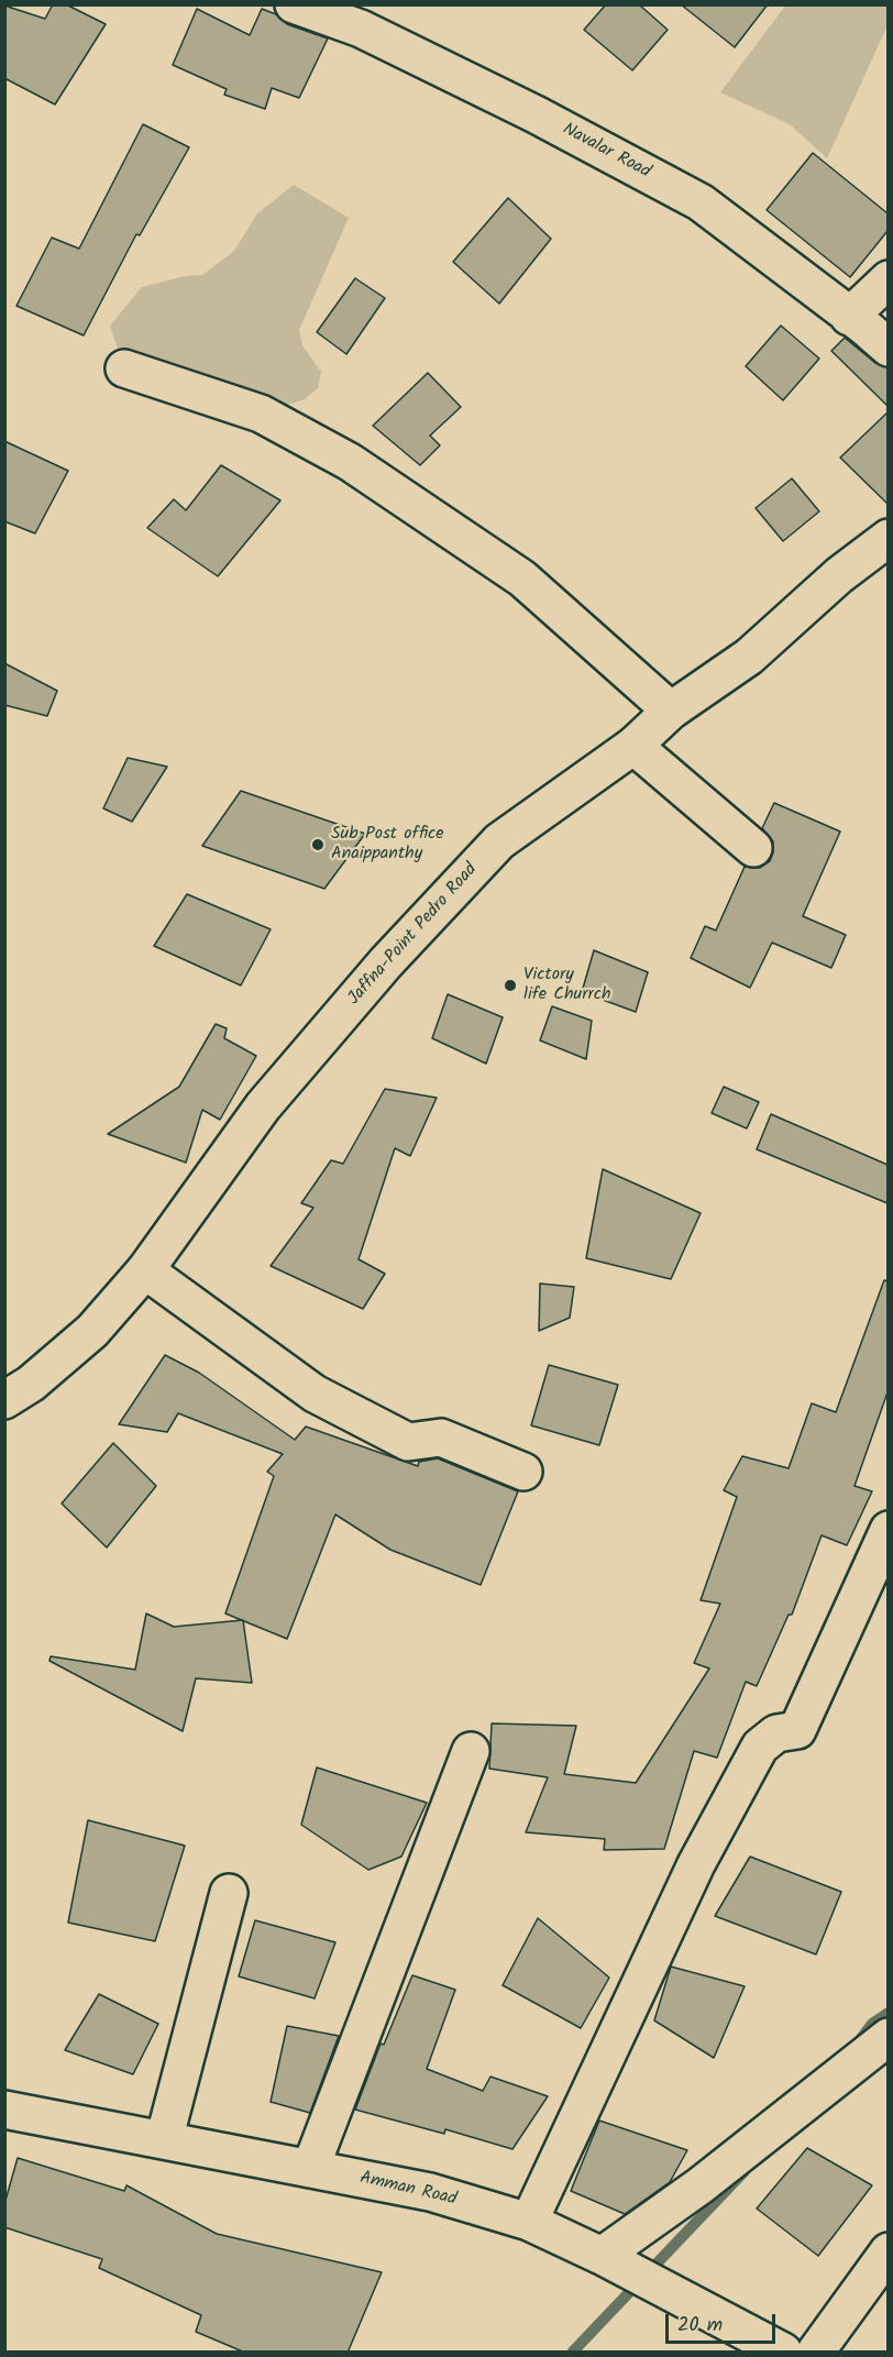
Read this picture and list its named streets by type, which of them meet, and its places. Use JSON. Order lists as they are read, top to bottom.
{
  "streets": {
    "street": ["Navalar Road", "Jaffna-Point Pedro Road", "Amman Road"]
  },
  "places": ["Sub Post office Anaippanthy", "Victory life Churrch"],
  "scale_bar": "20 m"
}
